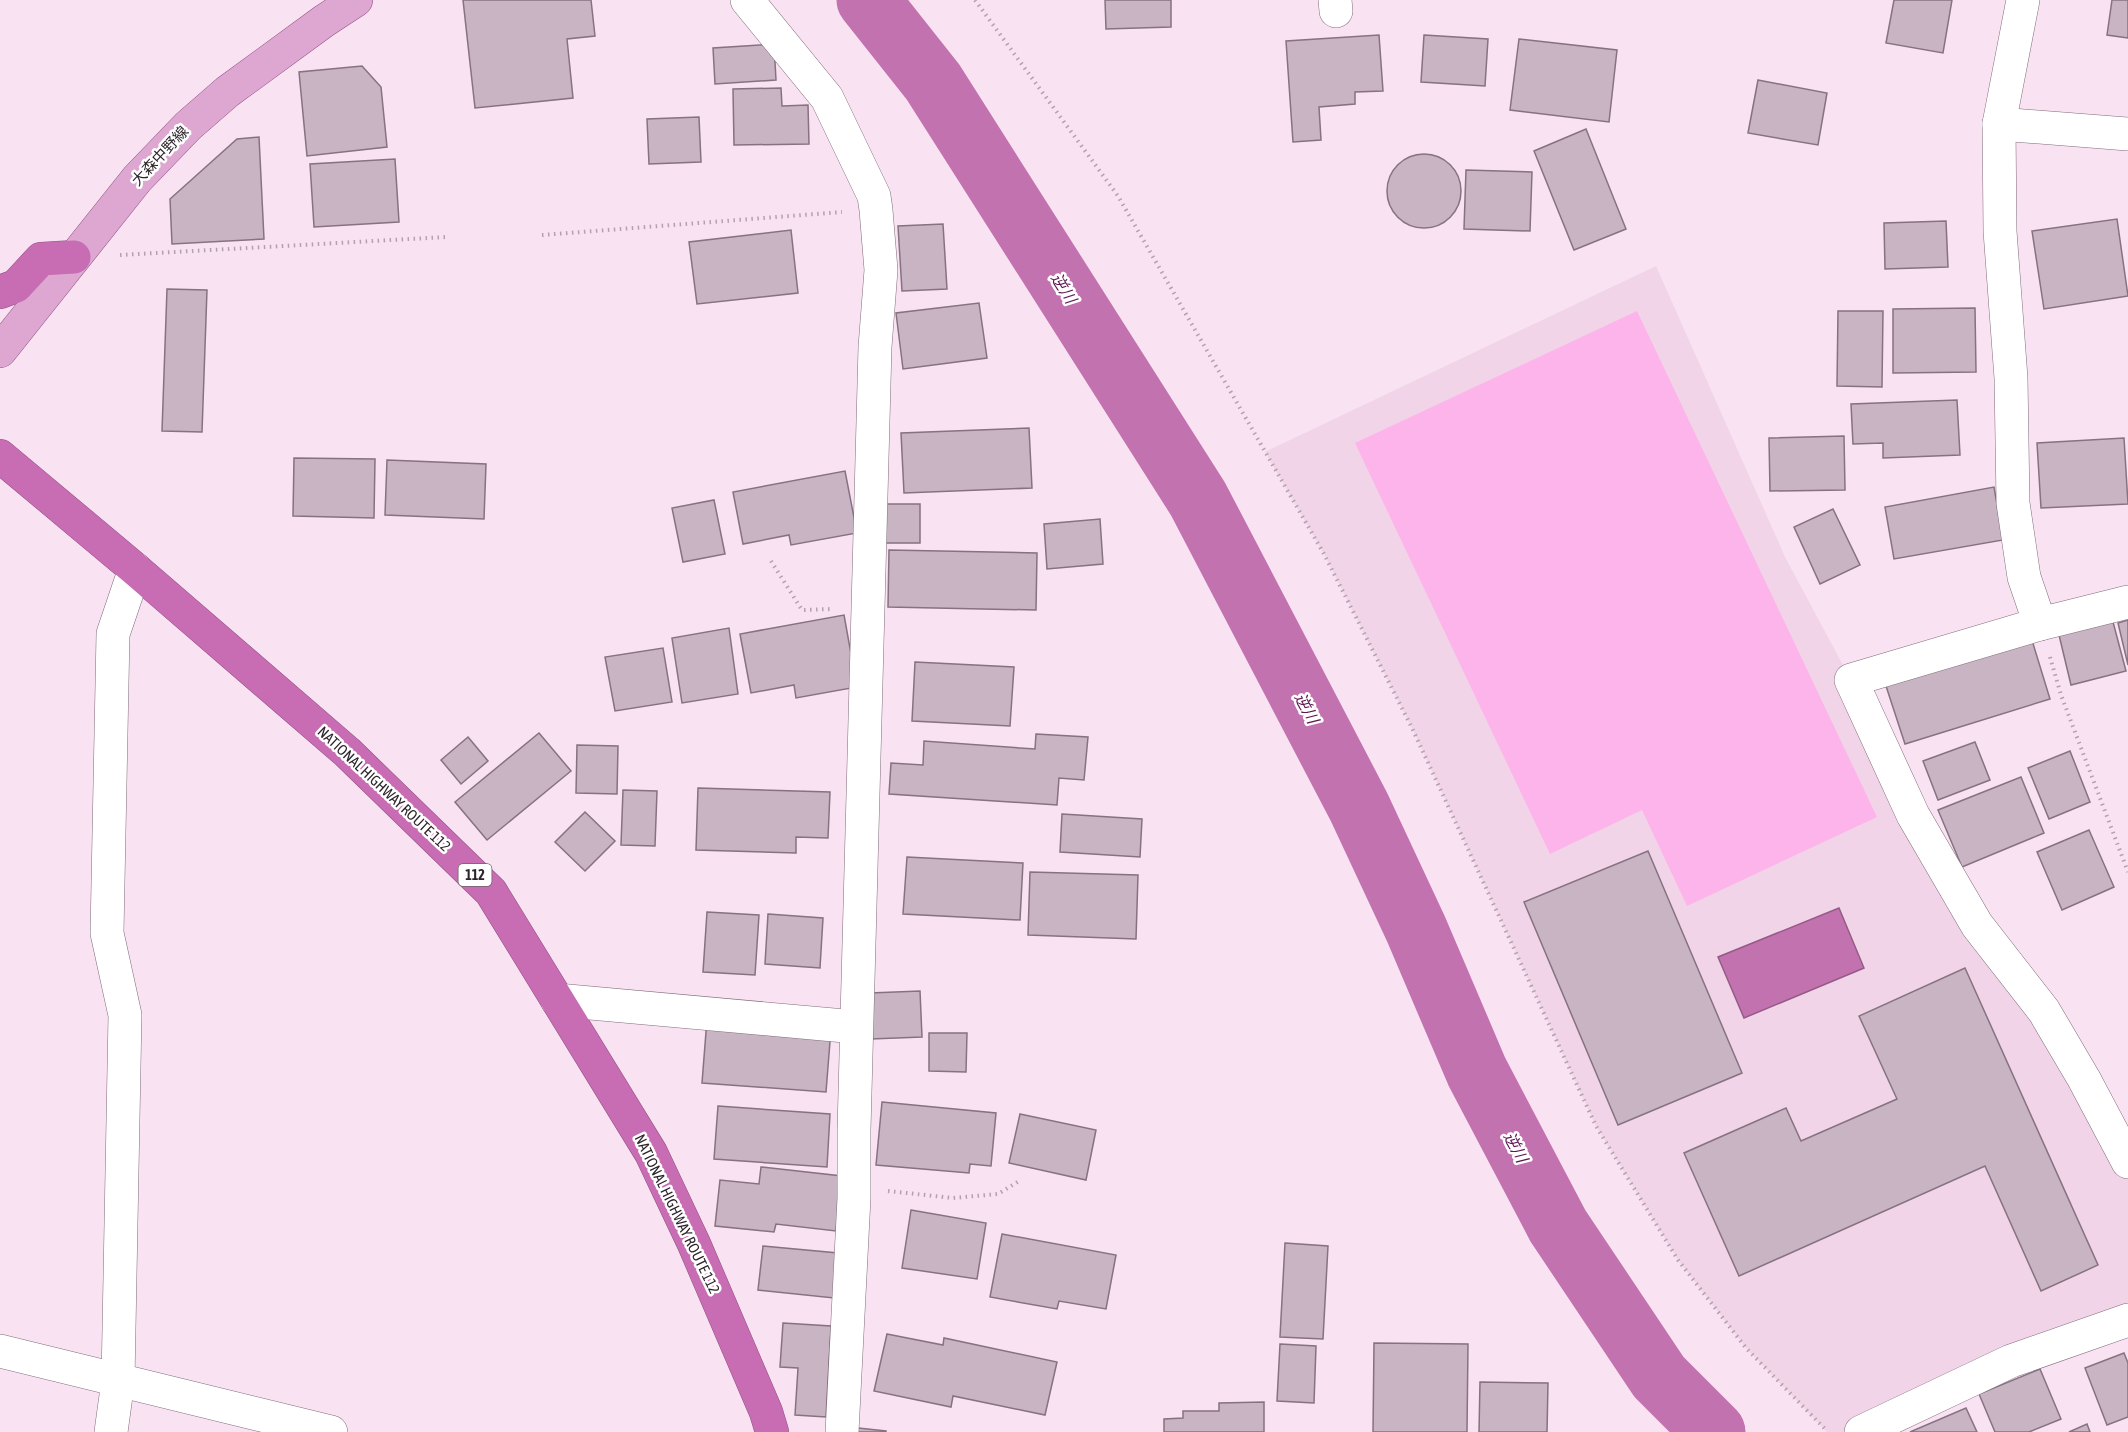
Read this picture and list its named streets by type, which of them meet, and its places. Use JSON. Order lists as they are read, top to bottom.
{
  "streets": {
    "highway": ["NATIONAL HIGHWAY ROUTE 112", "112"],
    "main road": ["大森中野線"]
  },
  "water": ["逆川"]
}
